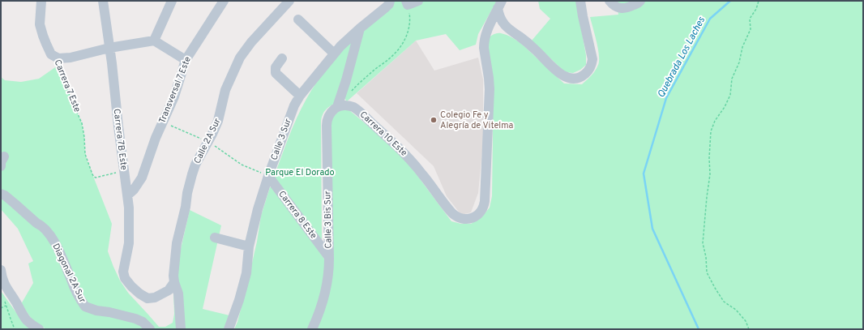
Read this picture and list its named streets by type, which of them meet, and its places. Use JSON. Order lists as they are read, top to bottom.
{
  "streets": {
    "street": [
      "Carrera 7 Este",
      "Transversal 7 Este",
      "Carrera 10 Este",
      "Carrera 7B Este",
      "Calle 3 Sur",
      "Calle 2A Sur",
      "Carrera 8 Este",
      "Calle 3 Bis Sur",
      "Diagonal 2A Sur"
    ]
  },
  "crossings": [
    ["Carrera 7 Este", "Carrera 7B Este"],
    ["Transversal 7 Este", "Carrera 7B Este"],
    ["Carrera 10 Este", "Calle 3 Bis Sur"],
    ["Carrera 7B Este", "Calle 2A Sur"],
    ["Calle 3 Sur", "Carrera 8 Este"],
    ["Carrera 8 Este", "Calle 3 Bis Sur"]
  ],
  "water": ["Quebrada Los Laches"],
  "parks": ["Parque El Dorado"],
  "places": ["Colegio Fe y Alegría de Vitelma"]
}
